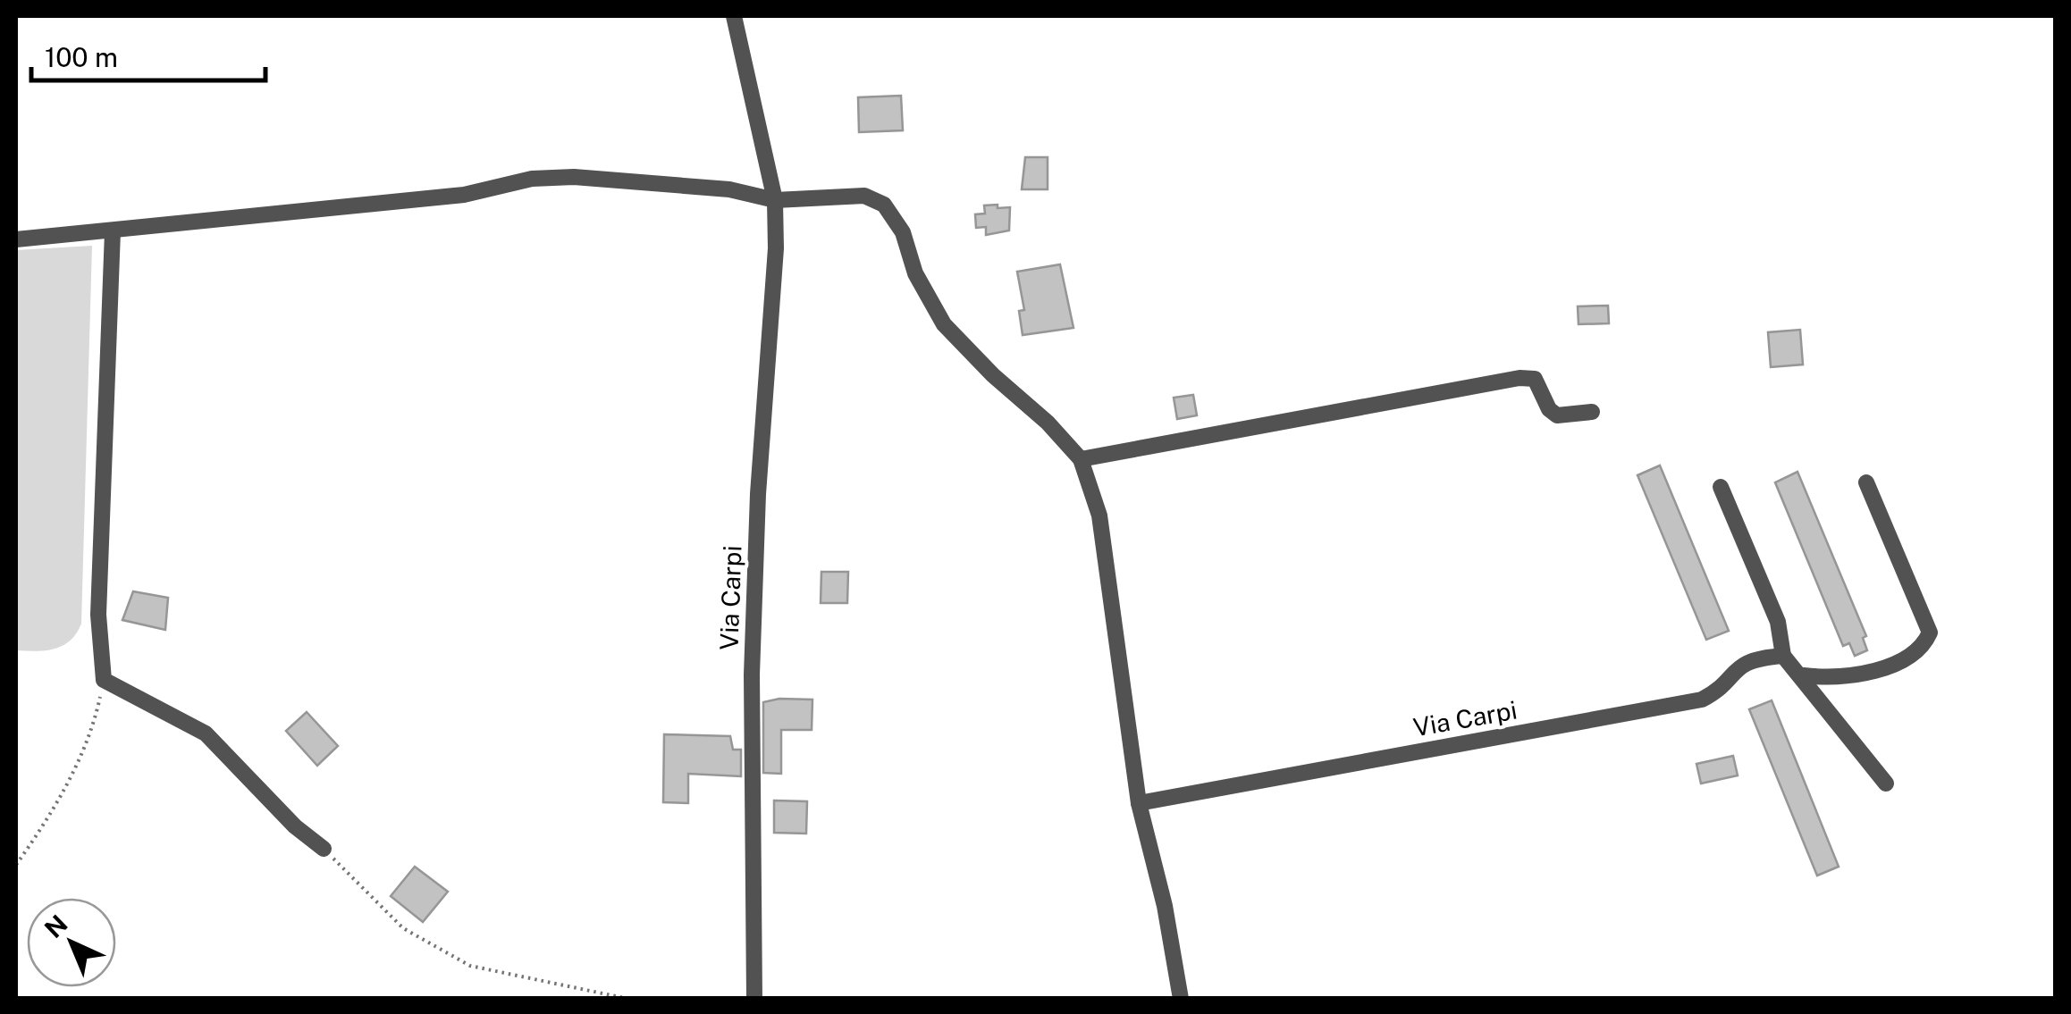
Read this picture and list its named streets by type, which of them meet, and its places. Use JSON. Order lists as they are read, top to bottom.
{
  "streets": {
    "street": ["Via Carpi"]
  },
  "scale_bar": "100 m",
  "north": "top left"
}
